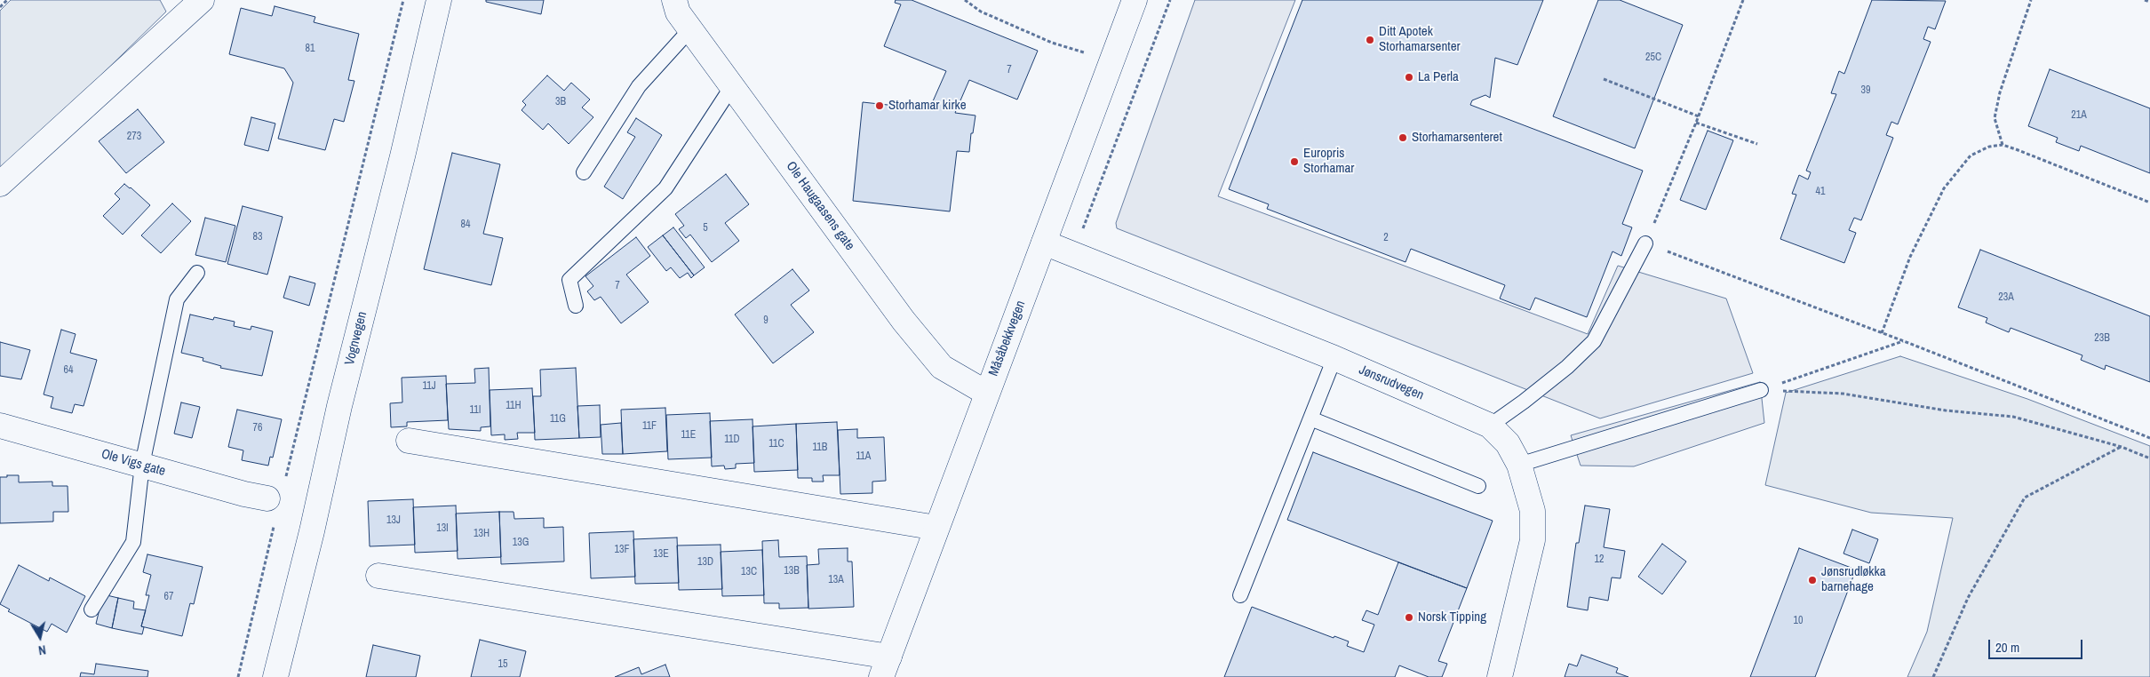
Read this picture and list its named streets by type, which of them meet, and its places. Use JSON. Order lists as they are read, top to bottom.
{
  "streets": {
    "street": [
      "Ole Haugaasens gate",
      "Vognvegen",
      "Måsåbekkvegen",
      "Jønsrudvegen",
      "Ole Vigs gate"
    ]
  },
  "crossings": [
    ["Ole Haugaasens gate", "Måsåbekkvegen"],
    ["Måsåbekkvegen", "Jønsrudvegen"]
  ],
  "places": [
    "Ditt Apotek Storhamarsenter",
    "La Perla",
    "Storhamar kirke",
    "Storhamarsenteret",
    "Europris Storhamar",
    "Jønsrudløkka barnehage",
    "Norsk Tipping"
  ],
  "house_numbers": [
    "81",
    "25C",
    "7",
    "39",
    "3B",
    "21A",
    "273",
    "41",
    "84",
    "5",
    "83",
    "2",
    "7",
    "23A",
    "9",
    "23B",
    "64",
    "11J",
    "11H",
    "11I",
    "11G",
    "11F",
    "76",
    "11E",
    "11D",
    "11C",
    "11B",
    "11A",
    "13J",
    "13I",
    "13H",
    "13G",
    "13F",
    "13E",
    "12",
    "13D",
    "13B",
    "13C",
    "13A",
    "67",
    "10",
    "15"
  ],
  "scale_bar": "20 m",
  "north": "bottom"
}
